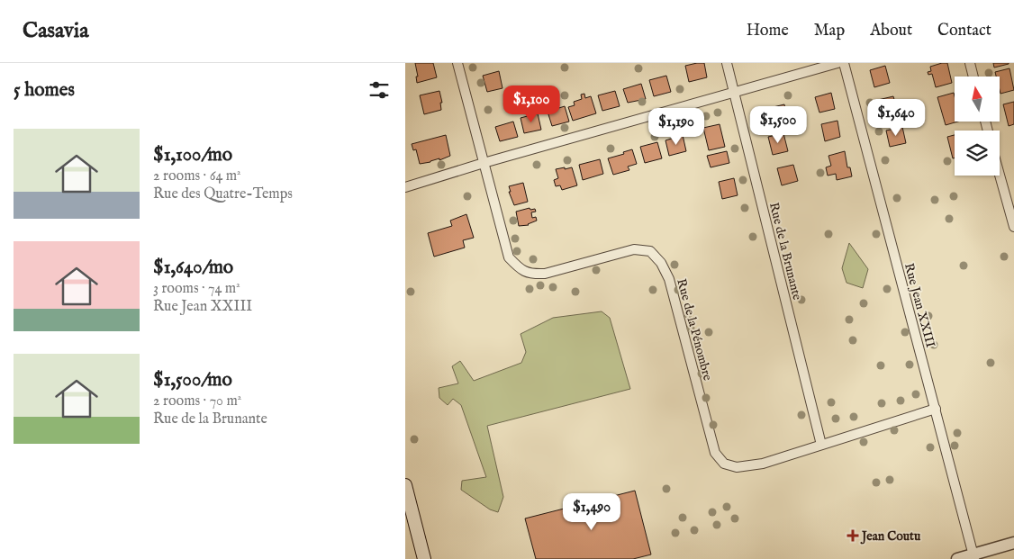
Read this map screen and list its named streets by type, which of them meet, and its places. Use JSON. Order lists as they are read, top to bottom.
{
  "streets": {
    "street": ["Rue de la Brunante", "Rue Jean XXIII", "Rue de la Pénombre"]
  },
  "crossings": [
    ["Rue de la Brunante", "Rue de la Pénombre"],
    ["Rue Jean XXIII", "Rue de la Pénombre"]
  ],
  "places": {
    "health": ["Jean Coutu"]
  },
  "north": "top",
  "page": {
    "header": "Casavia",
    "nav": [
      "Home",
      "Map",
      "About",
      "Contact"
    ],
    "heading": "5 homes",
    "price": [
      "$1,100",
      "$1,640",
      "$1,500",
      "$1,190",
      "$1,490"
    ],
    "list": [
      {
        "name": "$1,100/mo",
        "note": "2 rooms · 64 m² · Rue des Quatre-Temps"
      },
      {
        "name": "$1,640/mo",
        "note": "3 rooms · 74 m² · Rue Jean XXIII"
      },
      {
        "name": "$1,500/mo",
        "note": "2 rooms · 70 m² · Rue de la Brunante"
      }
    ]
  }
}
